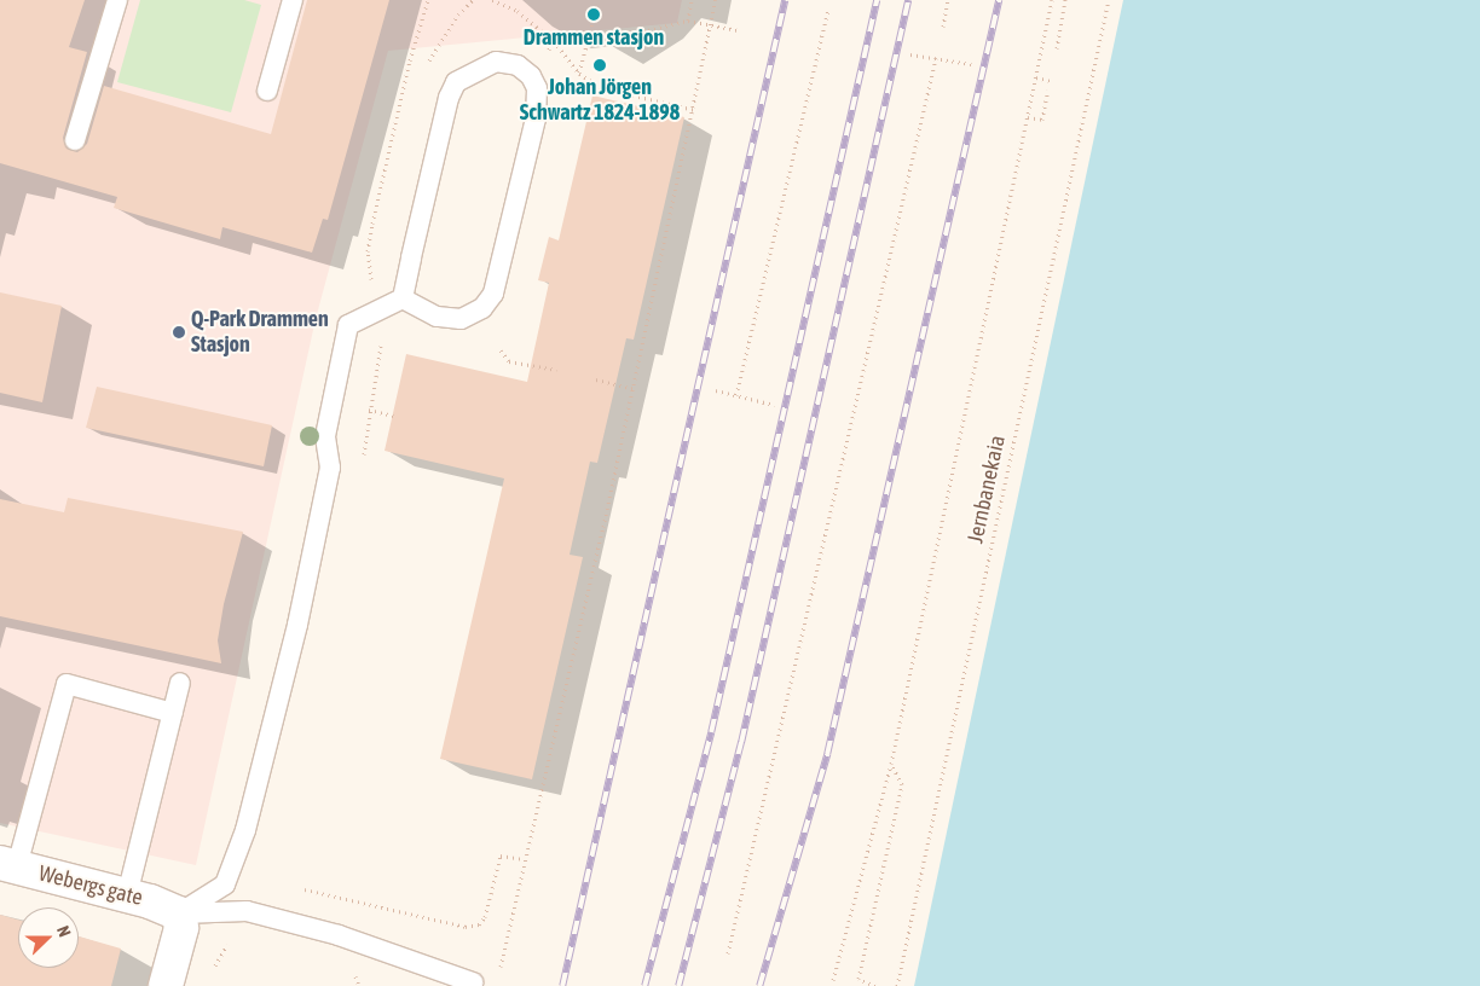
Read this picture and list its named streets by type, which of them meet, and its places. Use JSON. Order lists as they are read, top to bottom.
{
  "streets": {
    "street": ["Webergs gate"],
    "path": ["Jernbanekaia"]
  },
  "places": ["Drammen stasjon", "Johan Jörgen Schwartz 1824-1898", "Q-Park Drammen Stasjon"],
  "north": "right"
}
